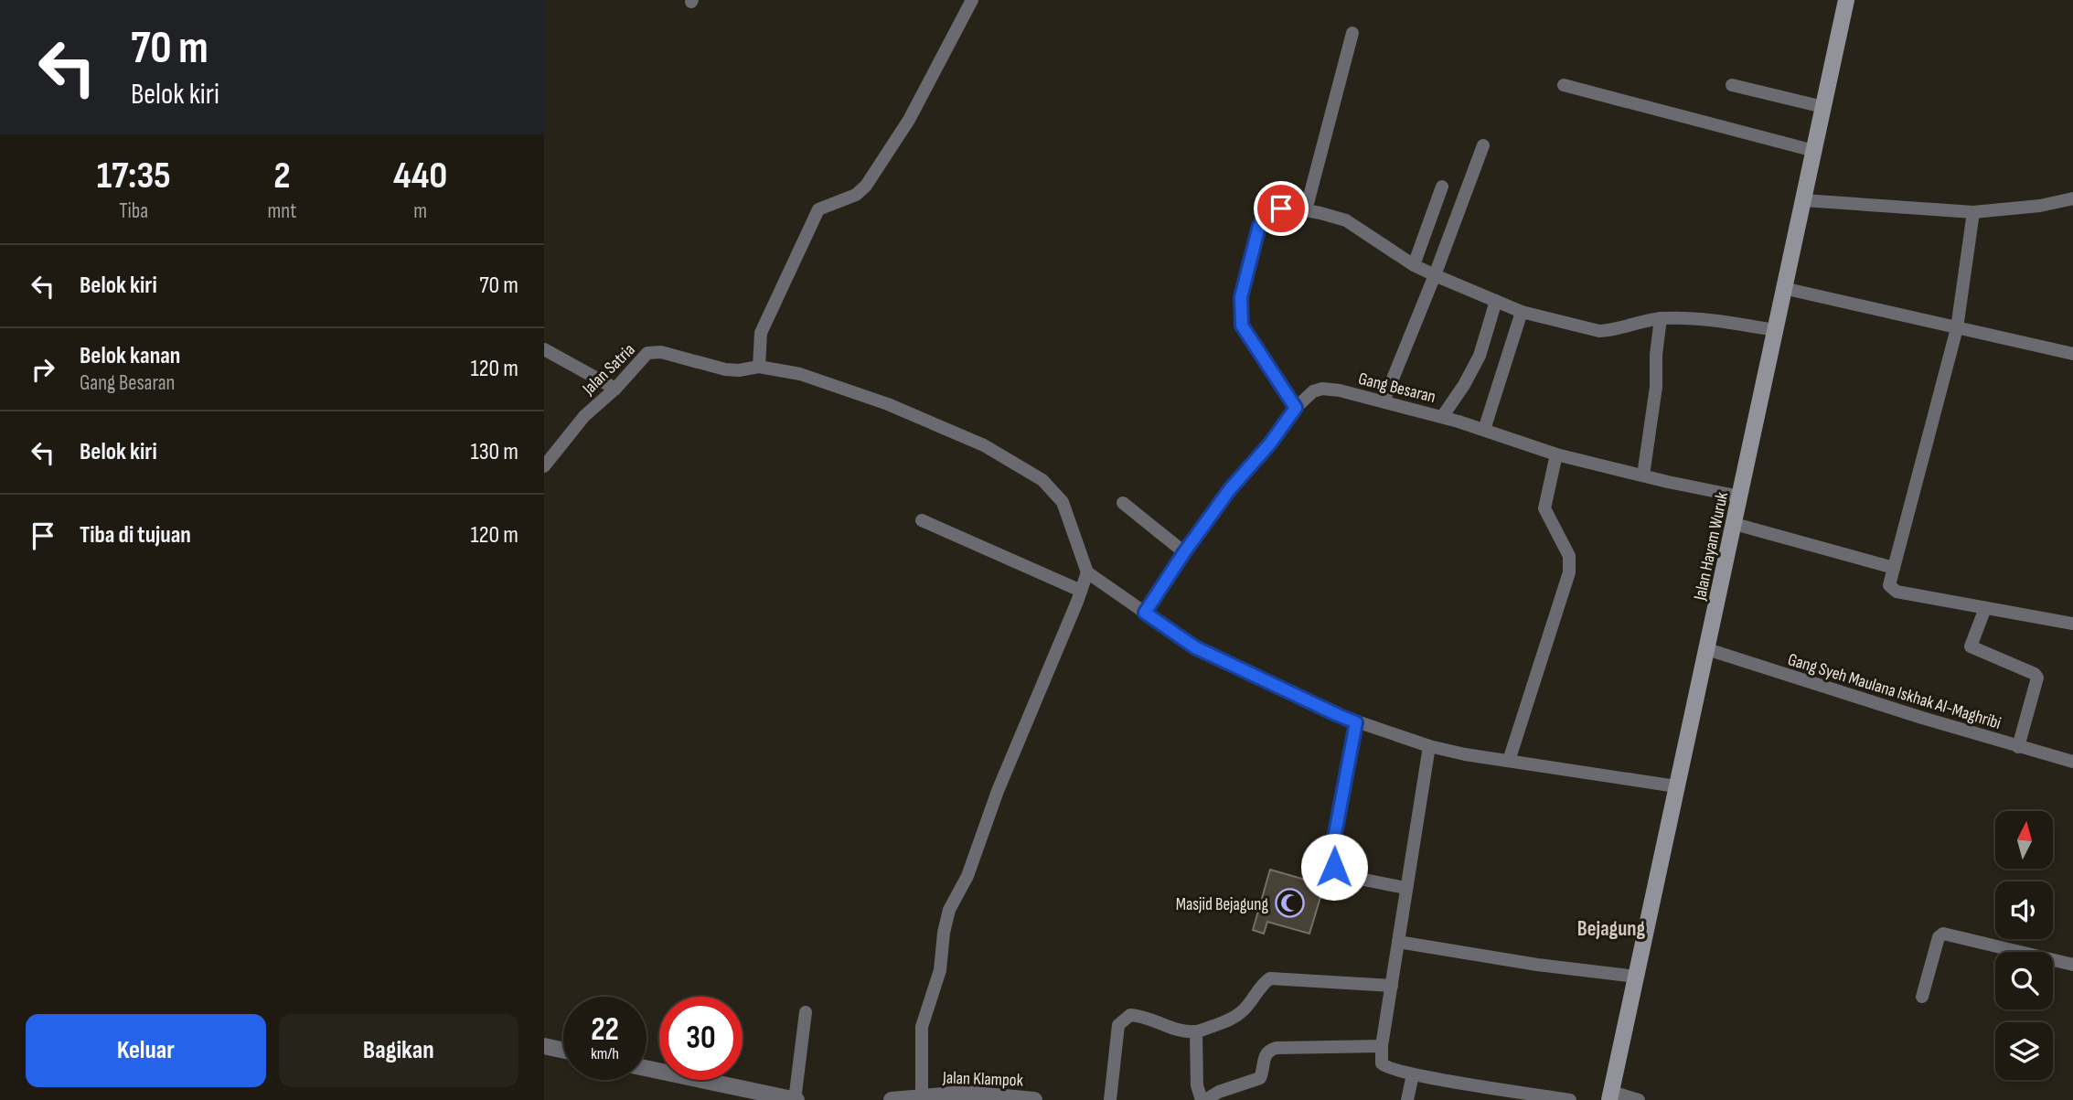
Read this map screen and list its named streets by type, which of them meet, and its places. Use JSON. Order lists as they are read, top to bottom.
{
  "streets": {
    "main road": ["Jalan Hayam Wuruk"],
    "street": [
      "Jalan Satria",
      "Gang Besaran",
      "Gang Syeh Maulana Iskhak Al-Maghribi",
      "Jalan Klampok"
    ]
  },
  "crossings": [
    ["Gang Besaran", "Jalan Hayam Wuruk"],
    ["Jalan Hayam Wuruk", "Gang Syeh Maulana Iskhak Al-Maghribi"]
  ],
  "districts": ["Bejagung"],
  "places": {
    "mosque": ["Masjid Bejagung"]
  },
  "north": "top",
  "page": {
    "turn": ["70 m", "Belok kiri"],
    "eta": [
      "17:35",
      "Tiba",
      "2",
      "mnt",
      "440",
      "m"
    ],
    "list": [
      {
        "name": "Belok kiri",
        "value": "70 m"
      },
      {
        "name": "Belok kanan",
        "note": "Gang Besaran",
        "value": "120 m"
      },
      {
        "name": "Belok kiri",
        "value": "130 m"
      },
      {
        "name": "Tiba di tujuan",
        "value": "120 m"
      }
    ],
    "speed": "22 km/h",
    "limit": "30",
    "buttons": ["Keluar", "Bagikan"]
  }
}
